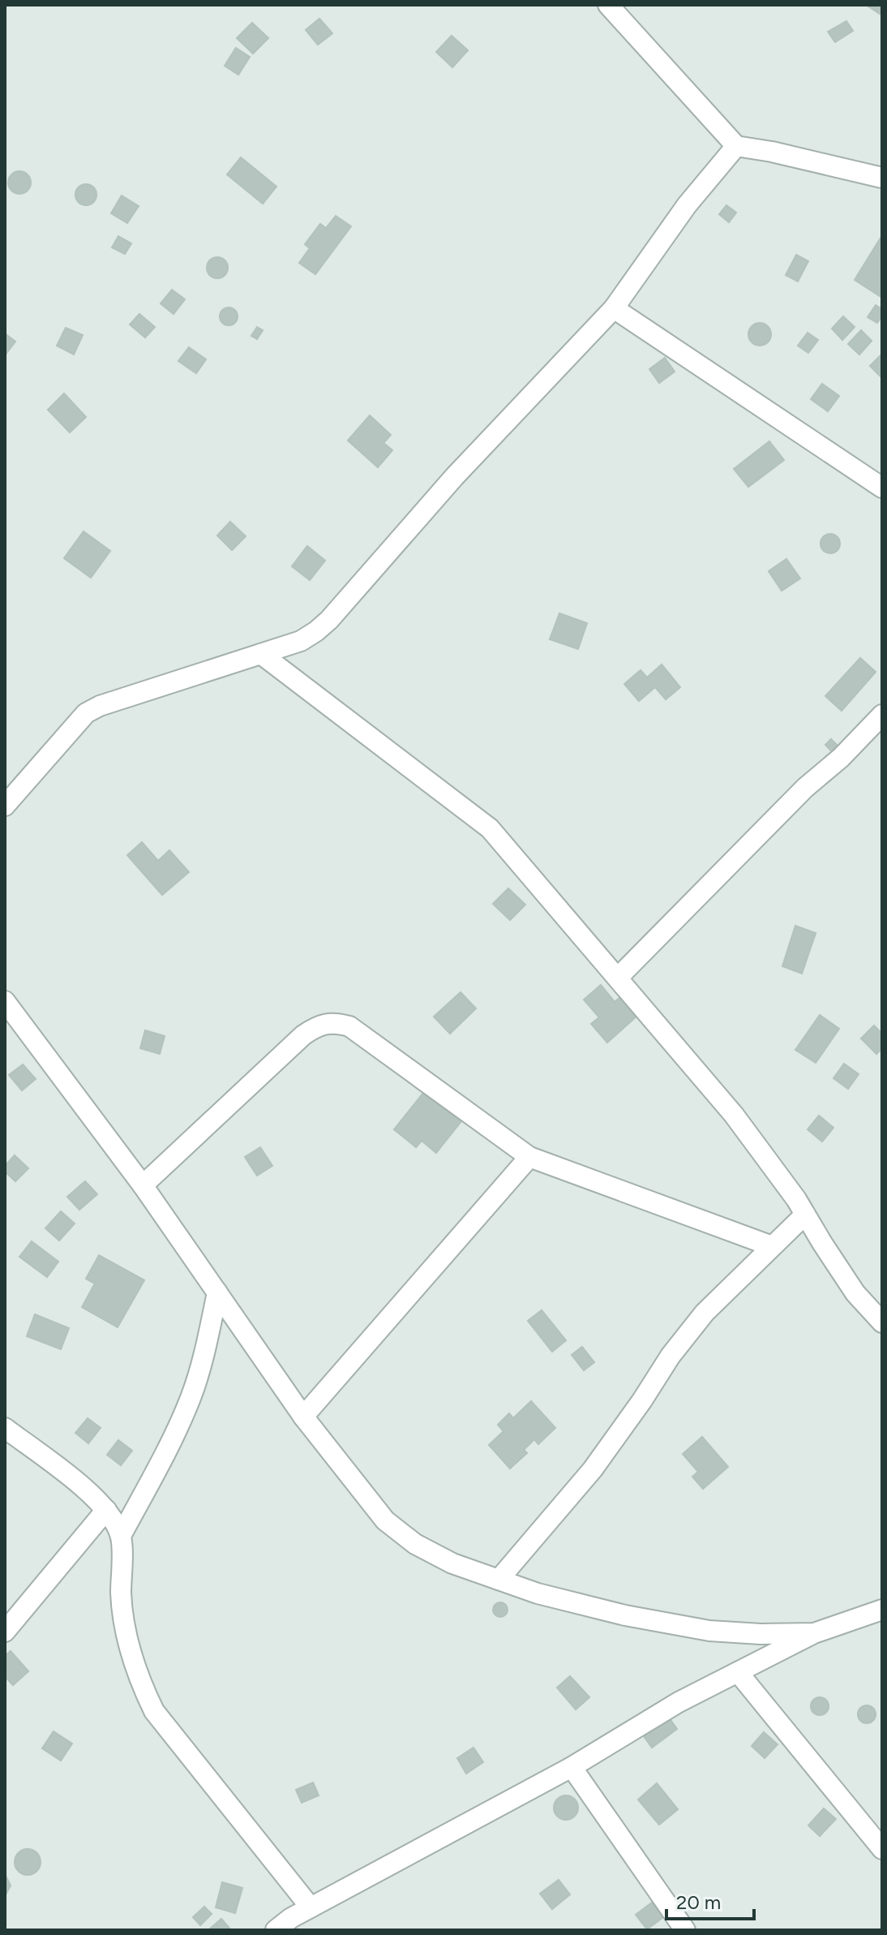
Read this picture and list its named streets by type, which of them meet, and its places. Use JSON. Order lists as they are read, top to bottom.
{
  "scale_bar": "20 m"
}
